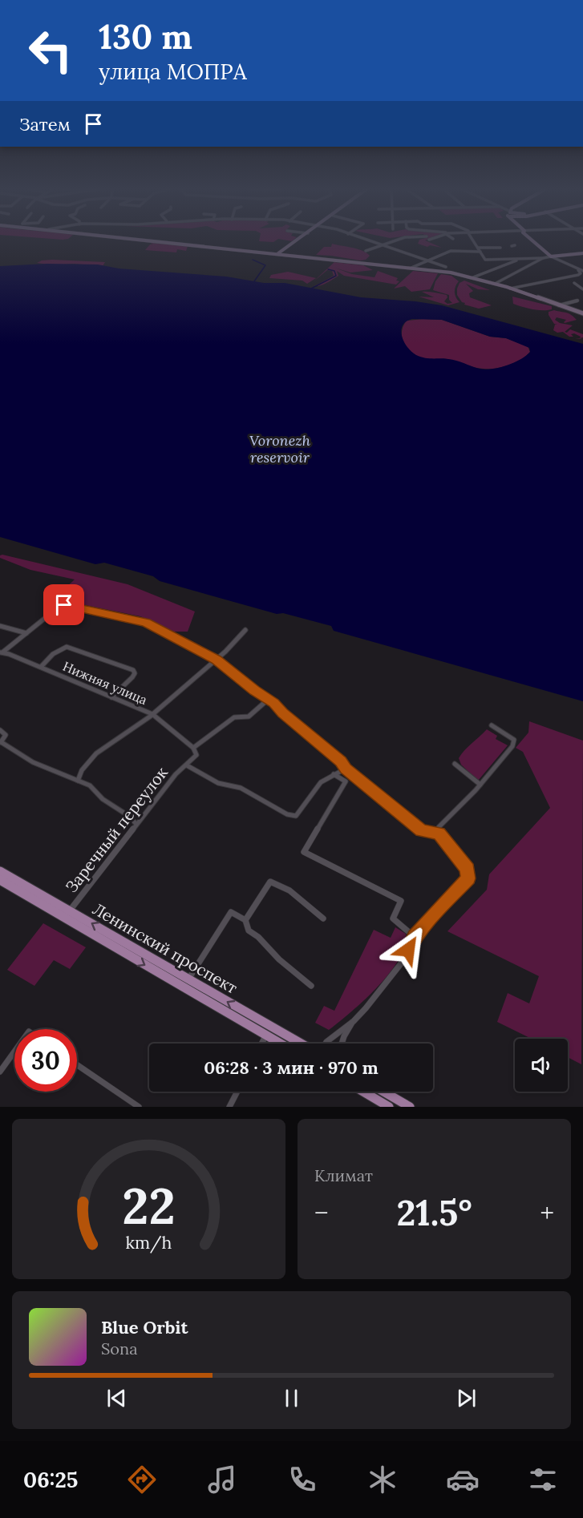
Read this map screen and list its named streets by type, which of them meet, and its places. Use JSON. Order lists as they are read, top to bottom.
{
  "streets": {
    "main road": ["Ленинский проспект"],
    "street": ["Нижняя улица", "Заречный переулок"]
  },
  "crossings": [
    ["Нижняя улица", "Заречный переулок"],
    ["Заречный переулок", "Ленинский проспект"]
  ],
  "water": ["Voronezh reservoir"],
  "page": {
    "turn": ["130 m", "улица МОПРА"],
    "then": "Затем",
    "limit": "30",
    "trip": "06:28 · 3 мин · 970 m",
    "tile": "Климат",
    "heat": ["−", "21.5°", "+"],
    "song": ["Blue Orbit", "Sona"],
    "tabs": "06:25",
    "gauge": ["22", "km/h"]
  }
}
